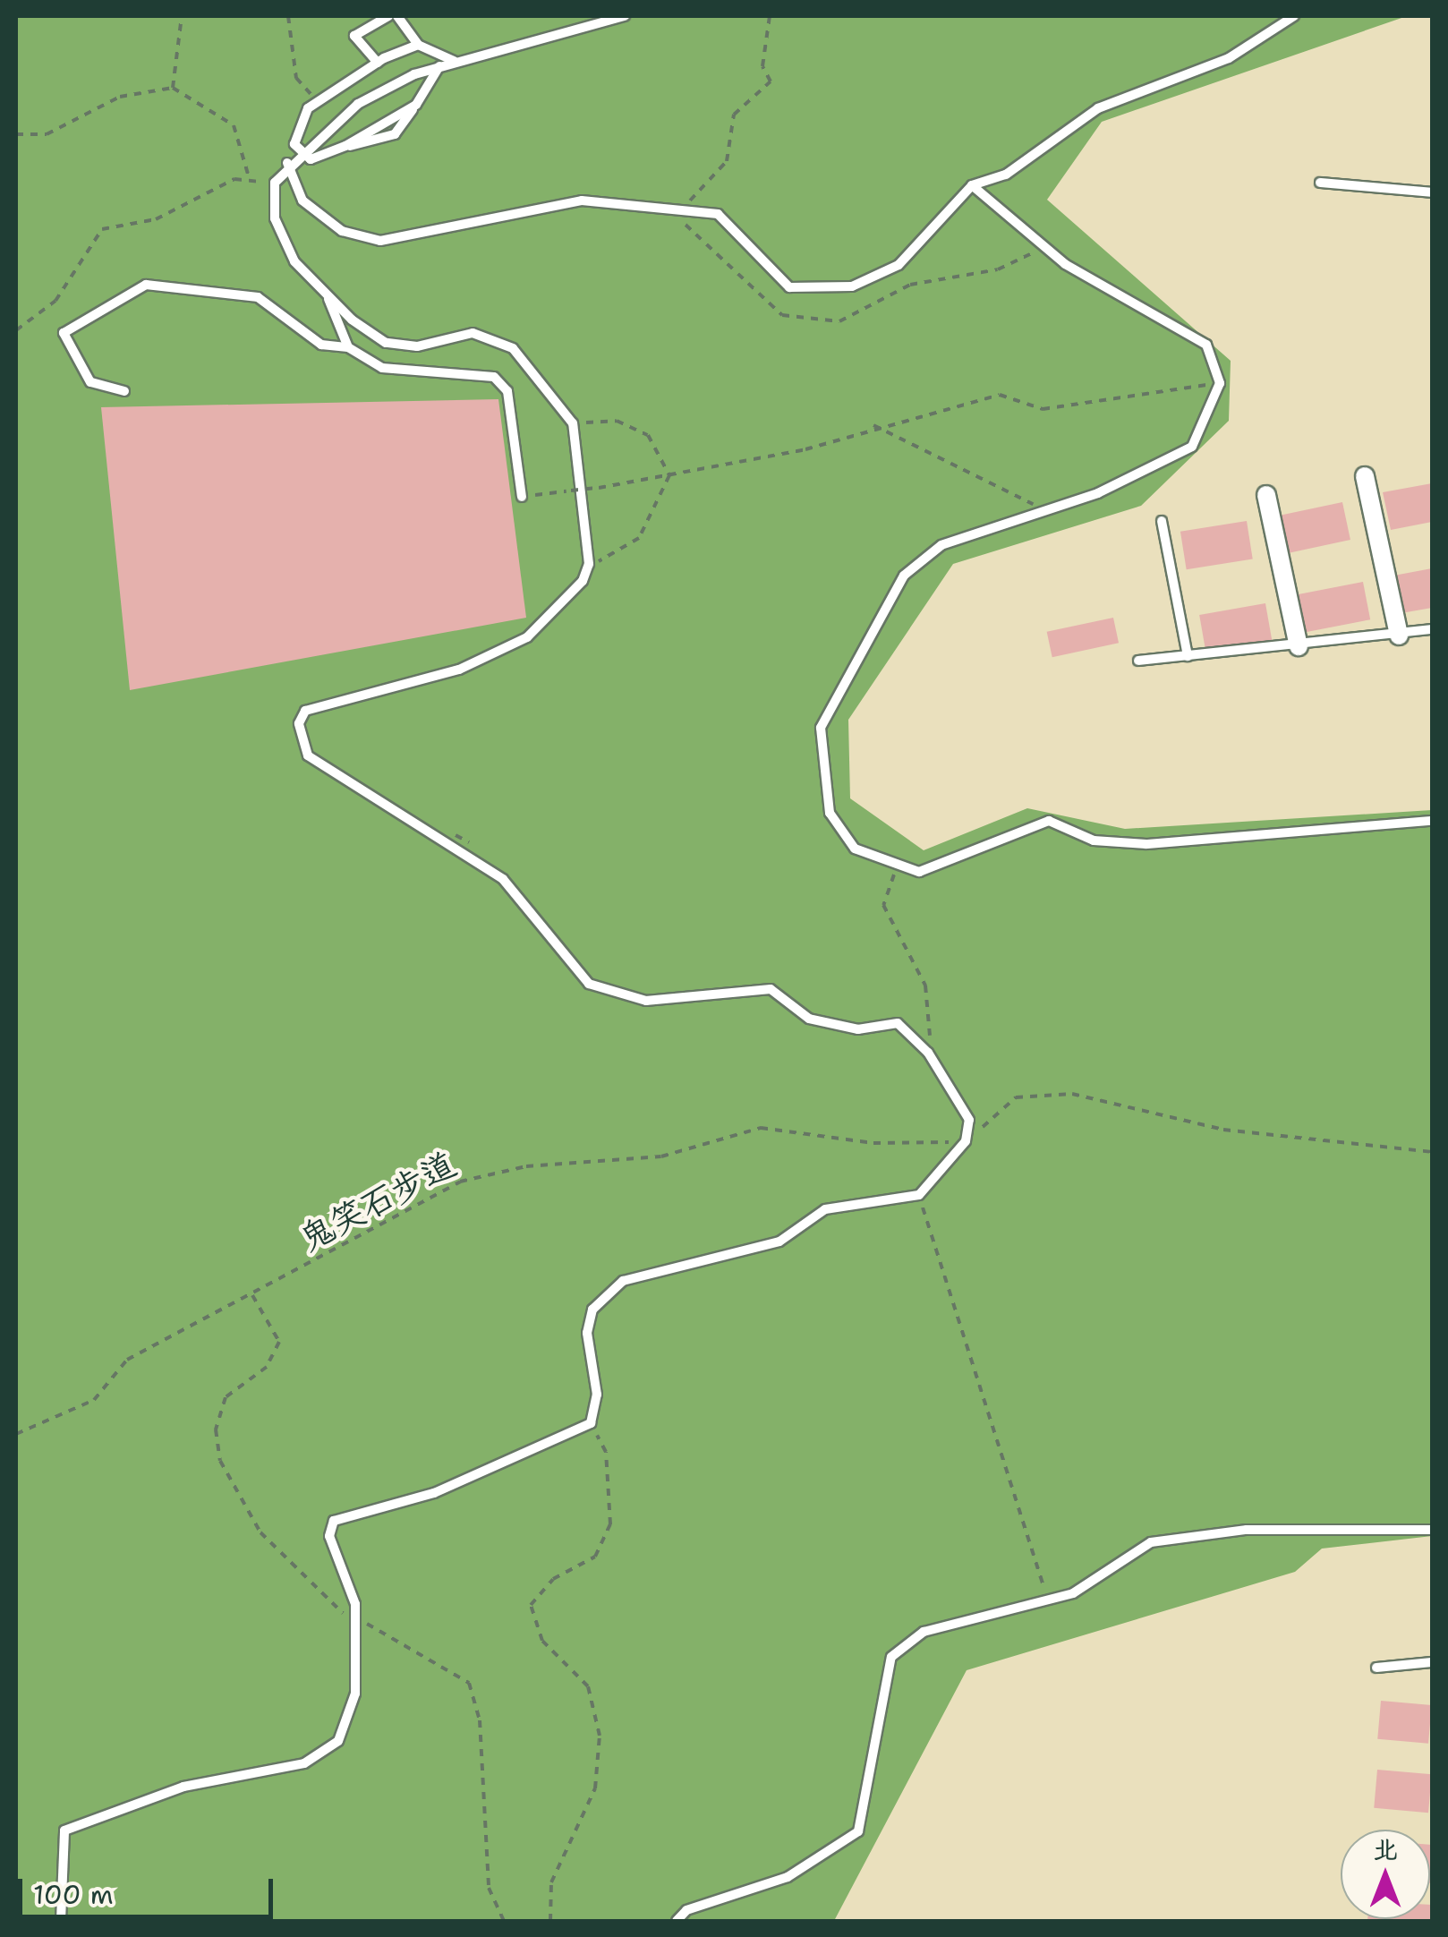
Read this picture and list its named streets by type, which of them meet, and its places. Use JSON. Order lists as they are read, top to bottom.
{
  "streets": {
    "path": ["鬼笑石步道"]
  },
  "scale_bar": "100 m",
  "north": "top"
}
